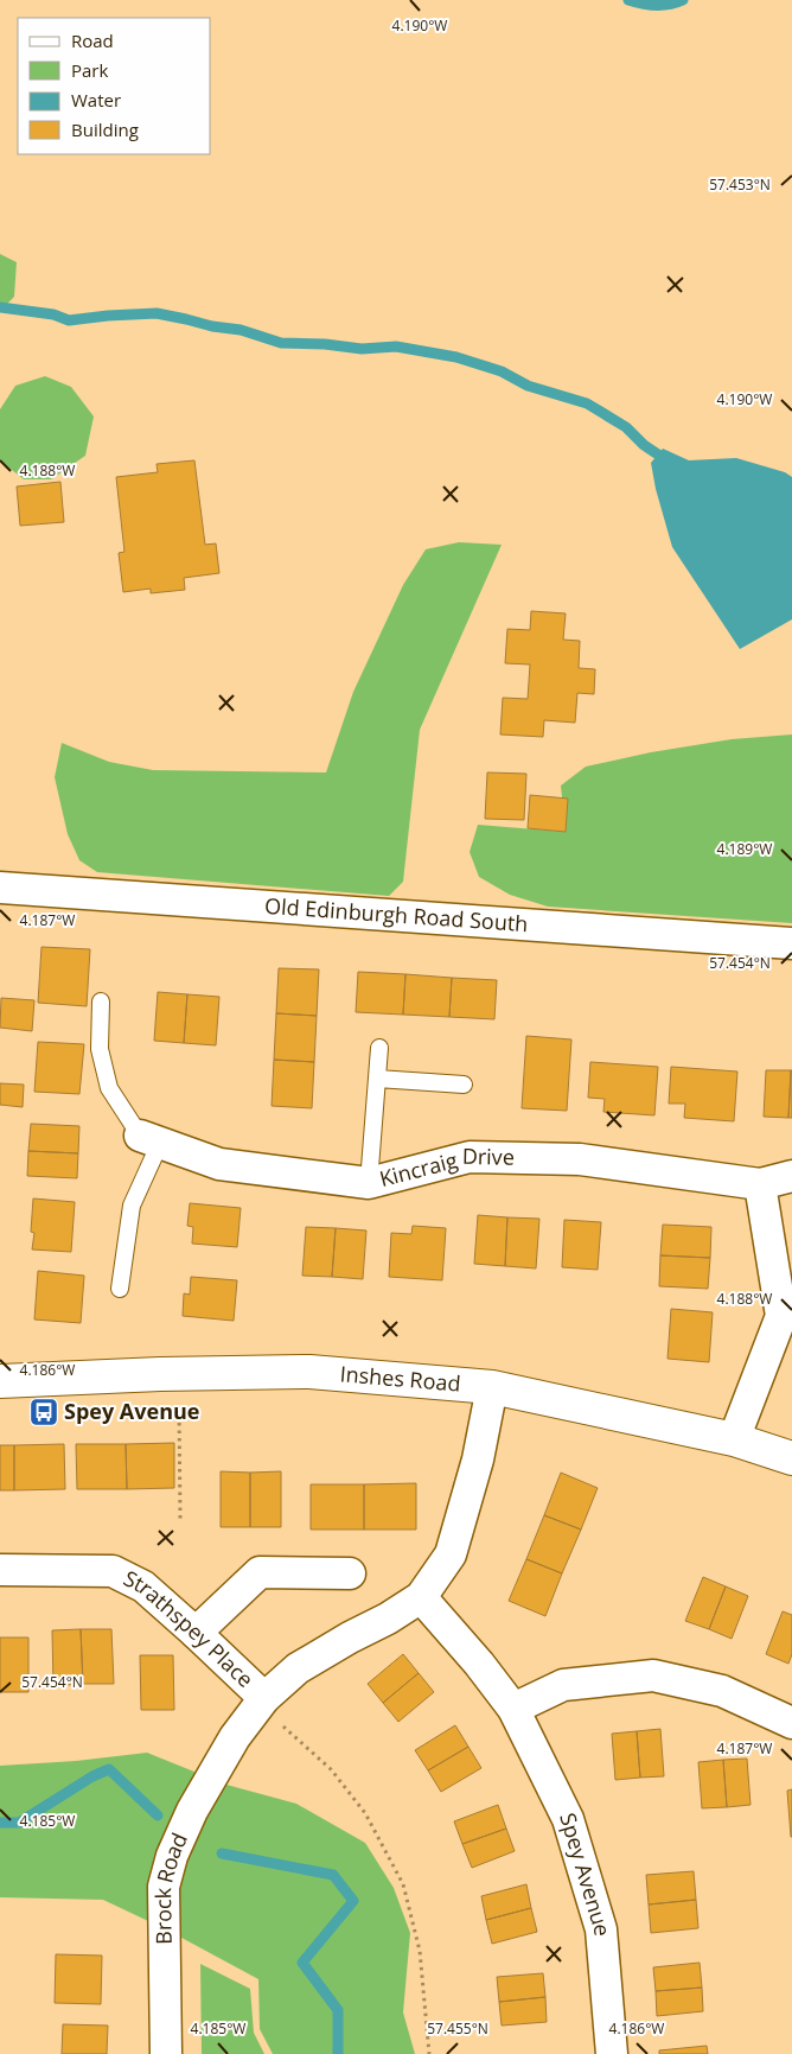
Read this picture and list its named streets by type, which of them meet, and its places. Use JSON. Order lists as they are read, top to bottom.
{
  "streets": {
    "street": [
      "Old Edinburgh Road South",
      "Kincraig Drive",
      "Inshes Road",
      "Strathspey Place",
      "Spey Avenue",
      "Brock Road"
    ]
  },
  "crossings": [
    ["Strathspey Place", "Brock Road"],
    ["Spey Avenue", "Brock Road"]
  ],
  "places": {
    "bus stop": ["Spey Avenue"]
  },
  "legend": [
    "Road",
    "Park",
    "Water",
    "Building"
  ],
  "coordinates": [
    "4.190°W",
    "57.453°N",
    "4.188°W",
    "4.189°W",
    "4.187°W",
    "57.454°N",
    "4.186°W",
    "4.185°W",
    "57.455°N"
  ]
}
